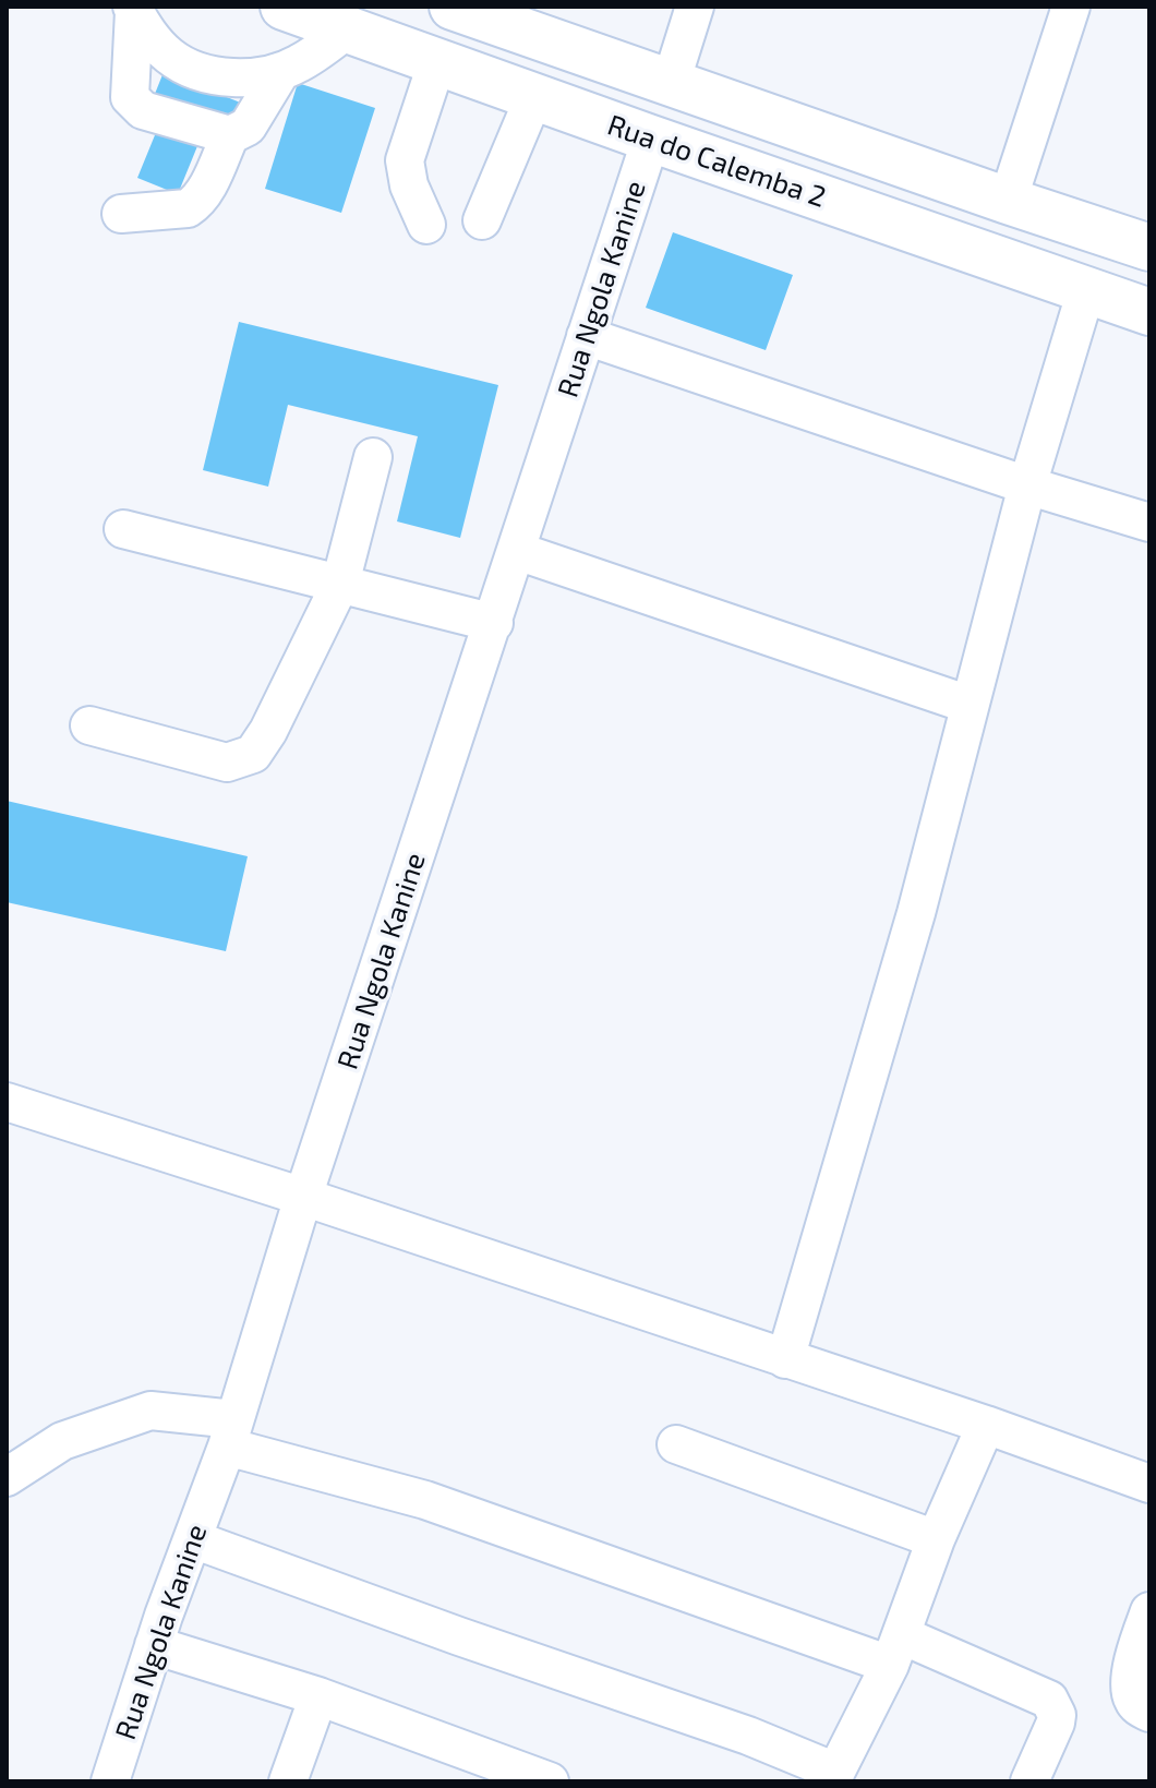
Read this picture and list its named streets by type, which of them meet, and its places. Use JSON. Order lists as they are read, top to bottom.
{
  "streets": {
    "main road": ["Rua do Calemba 2"],
    "street": ["Rua Ngola Kanine"]
  },
  "crossings": [
    ["Rua do Calemba 2", "Rua Ngola Kanine"]
  ]
}
